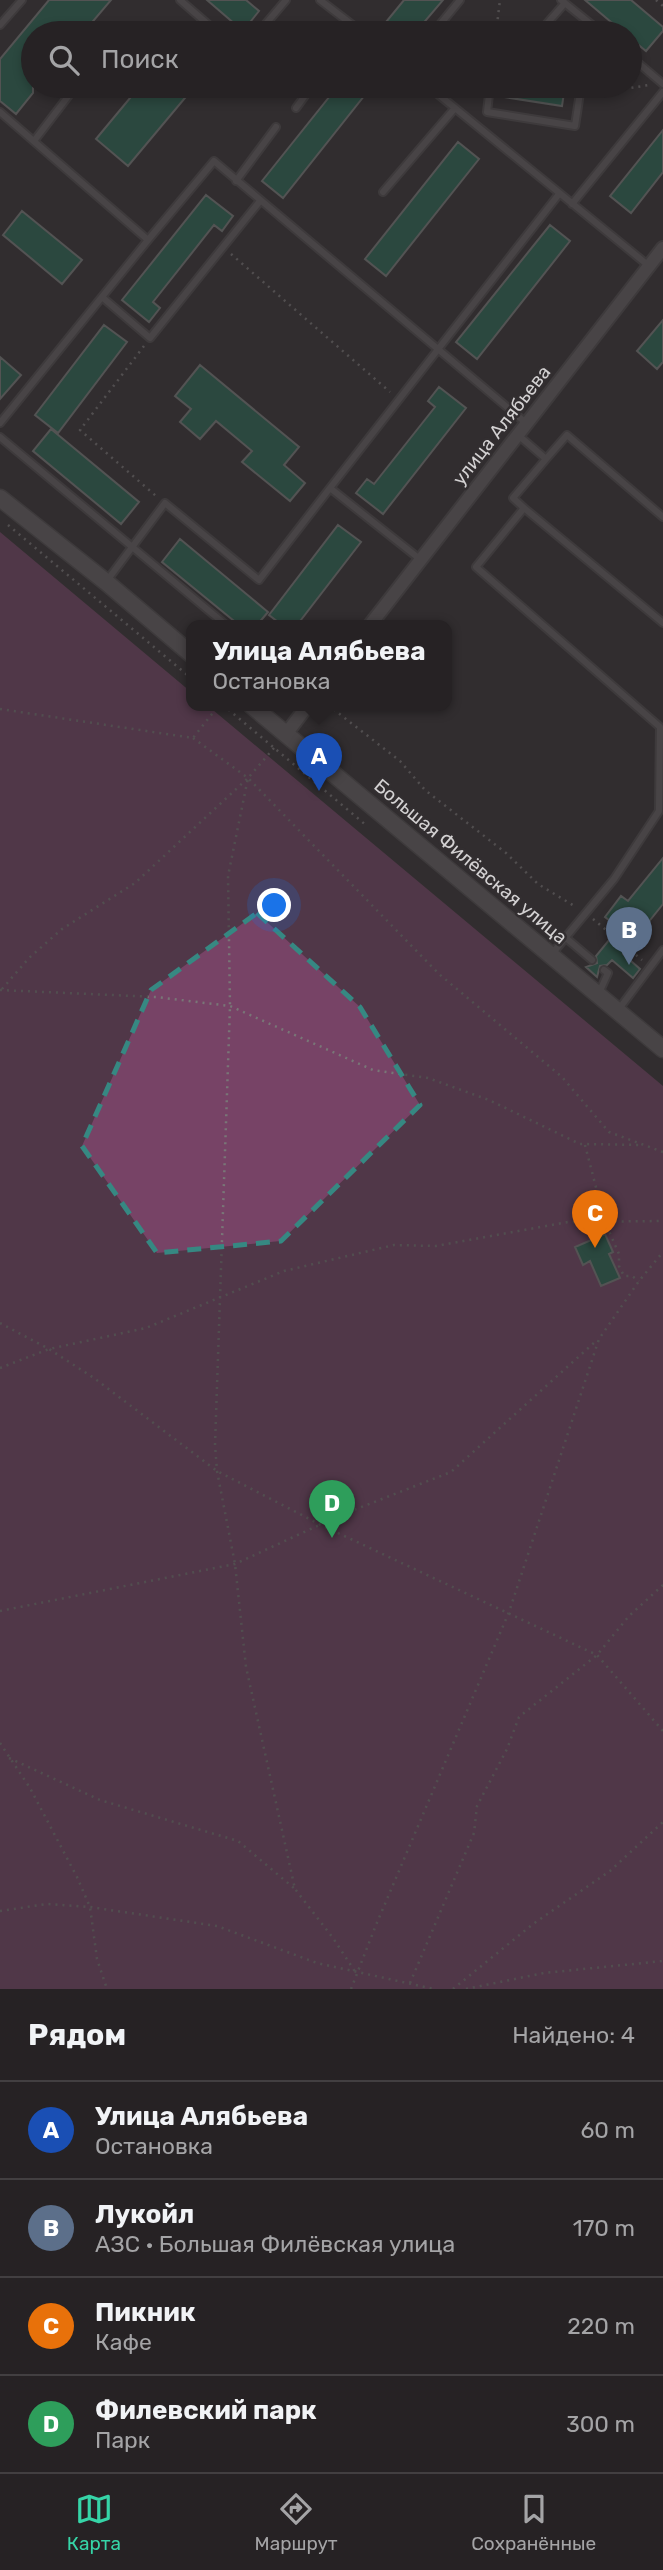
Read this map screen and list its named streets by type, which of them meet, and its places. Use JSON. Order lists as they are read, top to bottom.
{
  "streets": {
    "main road": ["Большая Филёвская улица"],
    "street": ["улица Алябьева"]
  },
  "page": {
    "search": "Поиск",
    "popup": ["Улица Алябьева", "Остановка"],
    "pins": [
      "A",
      "B",
      "C",
      "D"
    ],
    "heading": ["Рядом", "Найдено: 4"],
    "list": [
      {
        "mark": "A",
        "name": "Улица Алябьева",
        "note": "Остановка",
        "value": "60 m"
      },
      {
        "mark": "B",
        "name": "Лукойл",
        "note": "АЗС · Большая Филёвская улица",
        "value": "170 m"
      },
      {
        "mark": "C",
        "name": "Пикник",
        "note": "Кафе",
        "value": "220 m"
      },
      {
        "mark": "D",
        "name": "Филевский парк",
        "note": "Парк",
        "value": "300 m"
      }
    ],
    "nav": ["Карта", "Маршрут", "Сохранённые"]
  }
}
